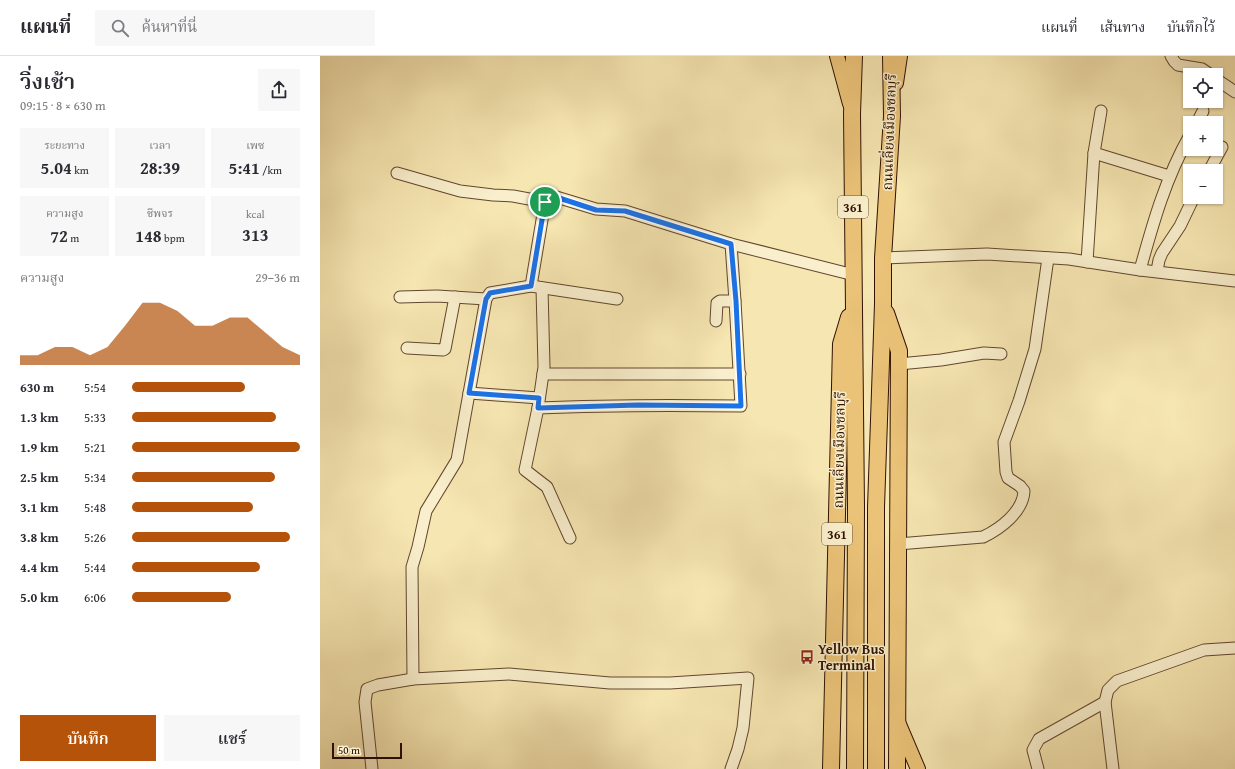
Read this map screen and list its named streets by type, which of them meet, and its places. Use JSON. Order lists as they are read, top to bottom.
{
  "streets": {
    "highway": ["ถนนเลี่ยงเมืองชลบุรี", "361"]
  },
  "crossings": [
    ["ถนนเลี่ยงเมืองชลบุรี", "361"]
  ],
  "places": {
    "bus stop": ["Yellow Bus Terminal"]
  },
  "scale_bar": "50 m",
  "page": {
    "header": "แผนที่",
    "search": "ค้นหาที่นี่",
    "nav": ["แผนที่", "เส้นทาง", "บันทึกไว้"],
    "heading": ["วิ่งเช้า", "09:15 · 8 × 630 m"],
    "map_buttons": ["+", "−"],
    "stats": [
      ["ระยะทาง", "5.04 km"],
      ["เวลา", "28:39"],
      ["เพซ", "5:41 /km"],
      ["ความสูง", "72 m"],
      ["ชีพจร", "148 bpm"],
      ["kcal", "313"]
    ],
    "chart": ["ความสูง", "29–36 m"],
    "list": [
      {
        "name": "630 m",
        "note": "5:54"
      },
      {
        "name": "1.3 km",
        "note": "5:33"
      },
      {
        "name": "1.9 km",
        "note": "5:21"
      },
      {
        "name": "2.5 km",
        "note": "5:34"
      },
      {
        "name": "3.1 km",
        "note": "5:48"
      },
      {
        "name": "3.8 km",
        "note": "5:26"
      },
      {
        "name": "4.4 km",
        "note": "5:44"
      },
      {
        "name": "5.0 km",
        "note": "6:06"
      }
    ],
    "buttons": ["บันทึก", "แชร์"],
    "scale": "50 m"
  }
}
